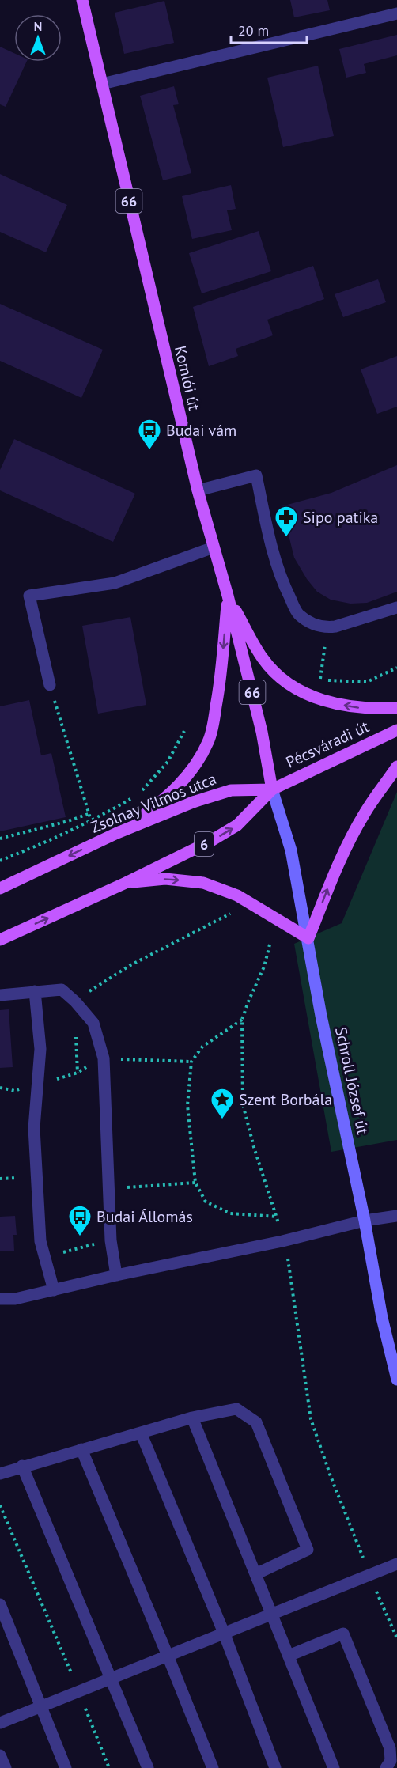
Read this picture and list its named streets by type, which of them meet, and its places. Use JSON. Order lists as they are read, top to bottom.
{
  "streets": {
    "main road": [
      "66",
      "Komlói út",
      "Pécsváradi út",
      "Zsolnay Vilmos utca",
      "6",
      "Schroll József út"
    ]
  },
  "crossings": [
    ["Komlói út", "Pécsváradi út"],
    ["Komlói út", "Zsolnay Vilmos utca"],
    ["Komlói út", "6"],
    ["Komlói út", "Schroll József út"],
    ["Pécsváradi út", "Zsolnay Vilmos utca"],
    ["Pécsváradi út", "6"],
    ["Pécsváradi út", "Schroll József út"],
    ["Zsolnay Vilmos utca", "6"],
    ["Zsolnay Vilmos utca", "Schroll József út"],
    ["6", "Schroll József út"]
  ],
  "places": {
    "bus stop": ["Budai vám", "Budai Állomás"],
    "pharmacy": ["Sipo patika"],
    "place": ["Szent Borbála"]
  },
  "scale_bar": "20 m",
  "north": "top"
}
